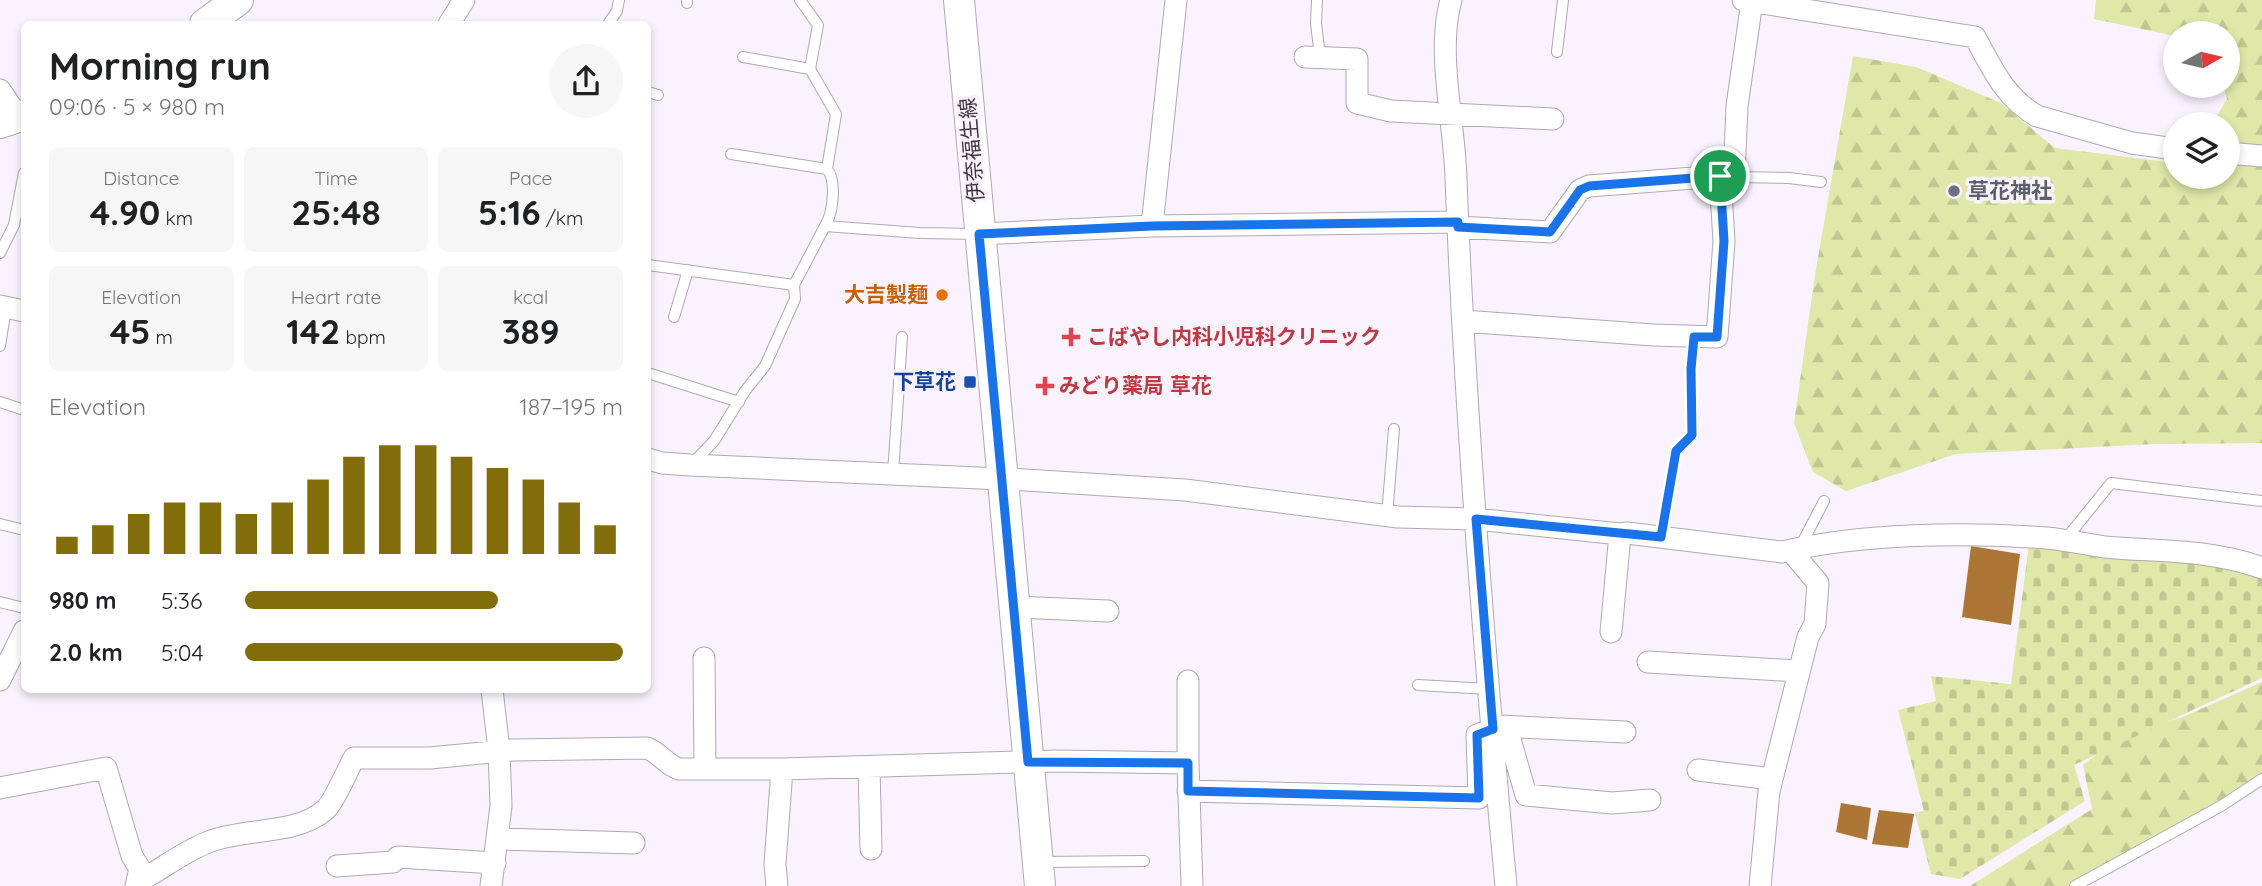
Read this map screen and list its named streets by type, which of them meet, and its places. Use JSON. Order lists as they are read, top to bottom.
{
  "streets": {
    "main road": ["伊奈福生線"]
  },
  "places": {
    "other": ["草花神社", "大吉製麺"],
    "health": ["こばやし内科小児科クリニック", "みどり薬局 草花"],
    "transit": ["下草花"]
  },
  "north": "right",
  "page": {
    "heading": ["Morning run", "09:06 · 5 × 980 m"],
    "stats": [
      ["Distance", "4.90 km"],
      ["Time", "25:48"],
      ["Pace", "5:16 /km"],
      ["Elevation", "45 m"],
      ["Heart rate", "142 bpm"],
      ["kcal", "389"]
    ],
    "chart": ["Elevation", "187–195 m"],
    "list": [
      {
        "name": "980 m",
        "note": "5:36"
      },
      {
        "name": "2.0 km",
        "note": "5:04"
      }
    ]
  }
}
